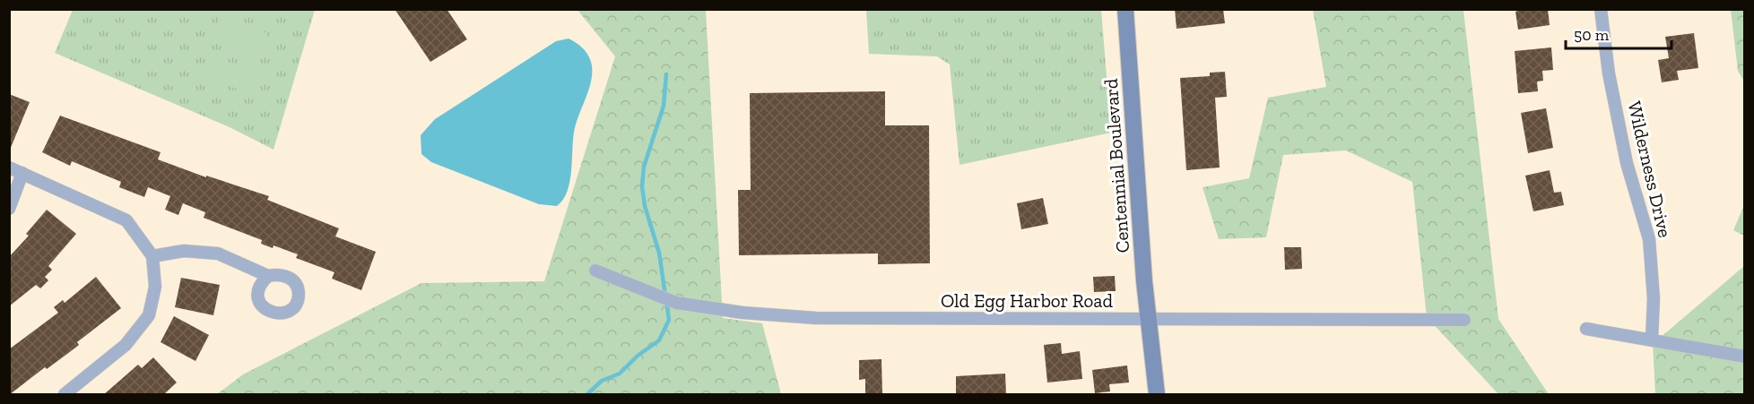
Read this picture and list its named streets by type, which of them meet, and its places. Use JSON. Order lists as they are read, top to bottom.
{
  "streets": {
    "main road": ["Centennial Boulevard"],
    "street": ["Wilderness Drive", "Old Egg Harbor Road"]
  },
  "crossings": [
    ["Centennial Boulevard", "Old Egg Harbor Road"]
  ],
  "scale_bar": "50 m"
}
